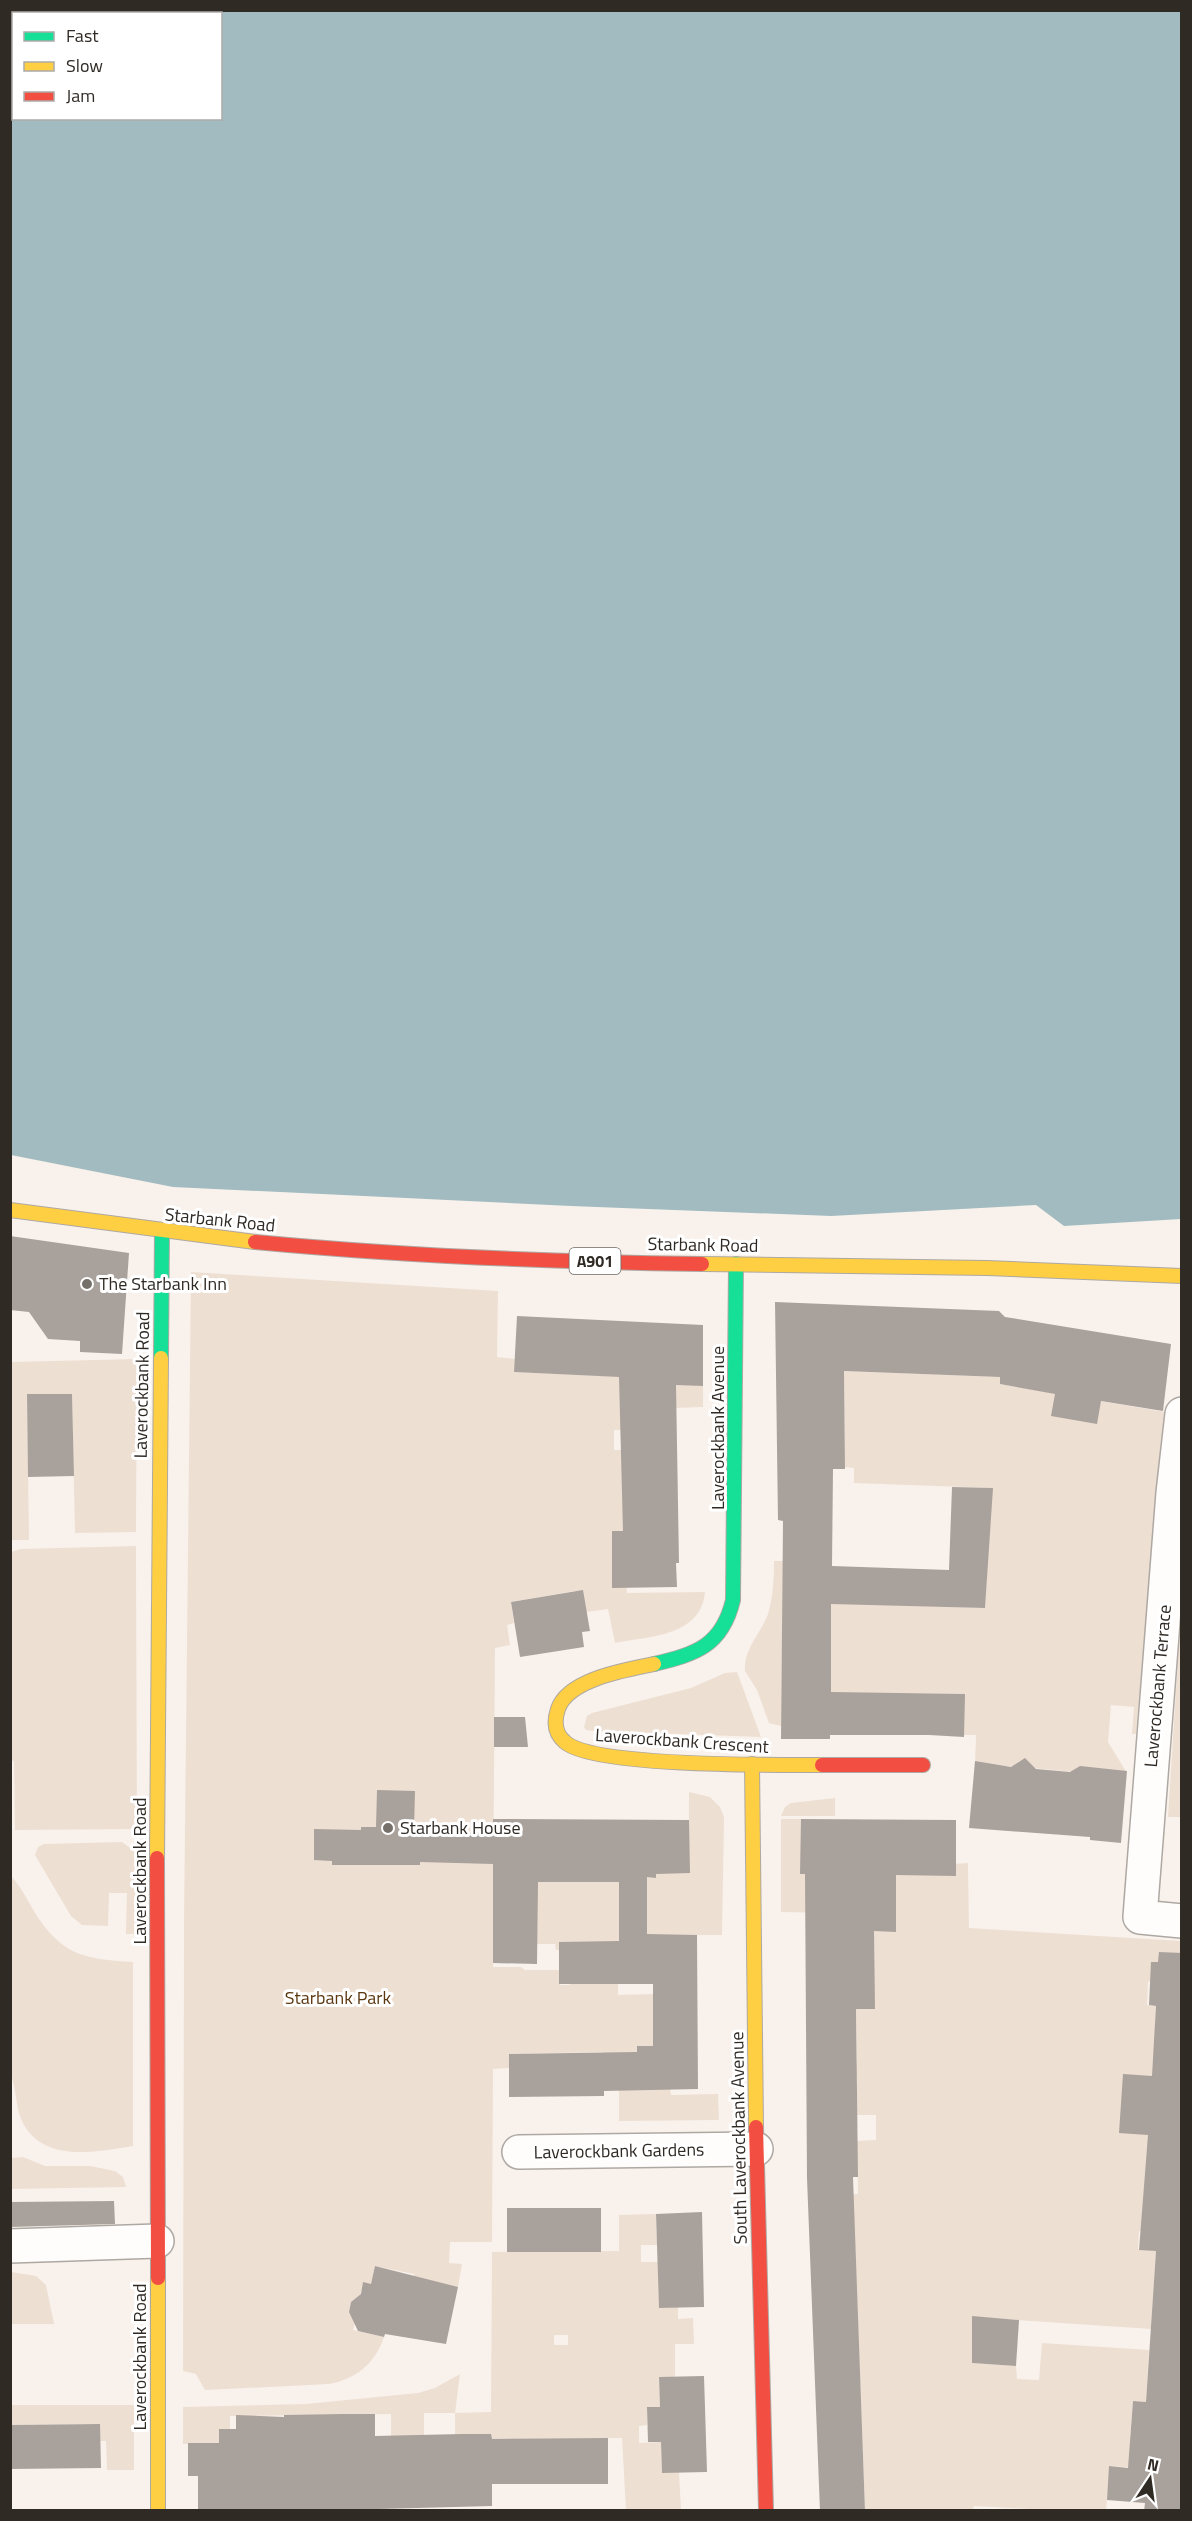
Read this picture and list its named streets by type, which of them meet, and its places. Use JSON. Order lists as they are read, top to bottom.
{
  "streets": {
    "street": [
      "Starbank Road",
      "A901",
      "Laverockbank Road",
      "Laverockbank Avenue",
      "Laverockbank Terrace",
      "Laverockbank Crescent",
      "South Laverockbank Avenue",
      "Laverockbank Gardens"
    ]
  },
  "crossings": [
    ["Starbank Road", "Laverockbank Road"],
    ["Starbank Road", "Laverockbank Avenue"],
    ["Laverockbank Avenue", "Laverockbank Crescent"],
    ["Laverockbank Crescent", "South Laverockbank Avenue"],
    ["South Laverockbank Avenue", "Laverockbank Gardens"]
  ],
  "parks": ["Starbank Park"],
  "places": ["The Starbank Inn", "Starbank House"],
  "legend": ["Fast", "Slow", "Jam"],
  "north": "top"
}
